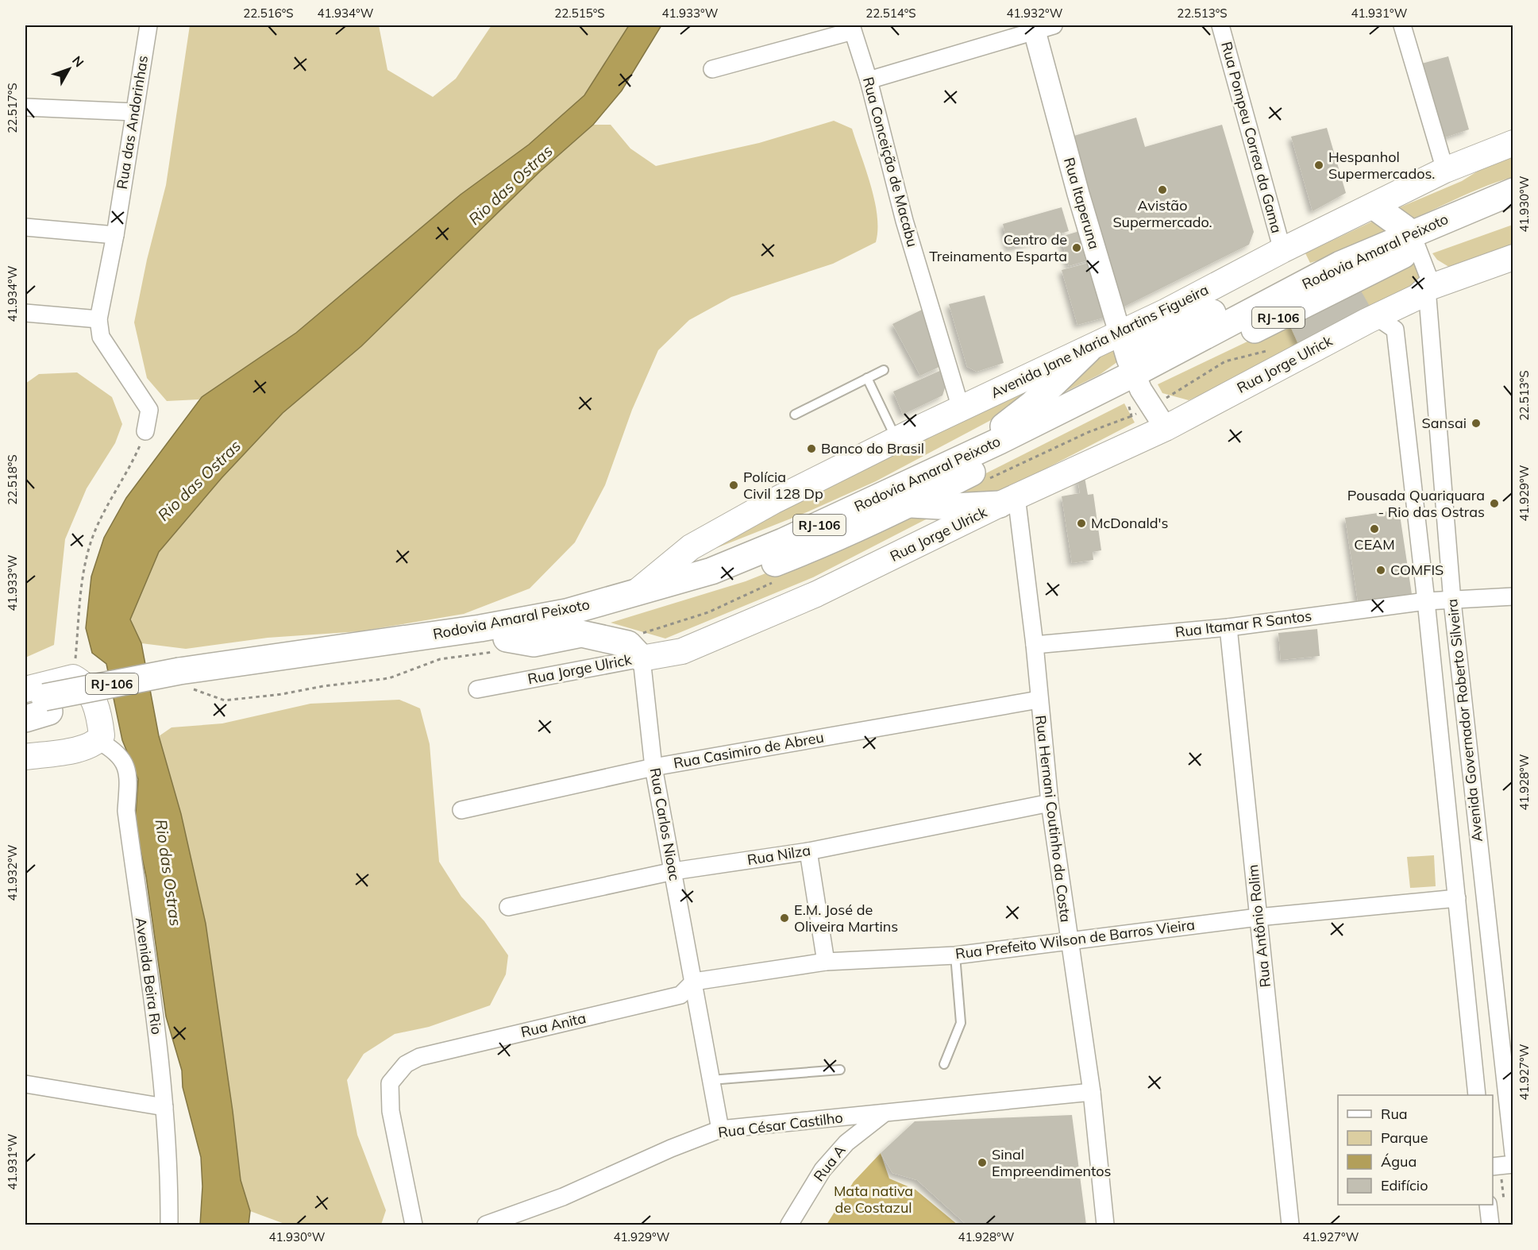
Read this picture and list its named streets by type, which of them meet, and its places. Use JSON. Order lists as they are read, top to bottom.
{
  "streets": {
    "highway": ["Rodovia Amaral Peixoto", "RJ-106"],
    "main road": ["Avenida Jane Maria Martins Figueira", "Rua Jorge Ulrick"],
    "street": [
      "Rua das Andorinhas",
      "Rua Pompeu Correa da Gama",
      "Rua Conceição de Macabu",
      "Rua Itaperuna",
      "Rua Itamar R Santos",
      "Avenida Governador Roberto Silveira",
      "Rua Casimiro de Abreu",
      "Rua Hernani Coutinho da Costa",
      "Rua Carlos Nioac",
      "Rua Nilza",
      "Rua Antônio Rolim",
      "Rua Prefeito Wilson de Barros Vieira",
      "Avenida Beira Rio",
      "Rua Anita",
      "Rua César Castilho",
      "Rua A"
    ]
  },
  "crossings": [
    ["Rua Pompeu Correa da Gama", "Avenida Jane Maria Martins Figueira"],
    ["Rua Conceição de Macabu", "Avenida Jane Maria Martins Figueira"],
    ["Rua Itaperuna", "Rodovia Amaral Peixoto"],
    ["Rua Itaperuna", "Avenida Jane Maria Martins Figueira"],
    ["Rua Itaperuna", "Rua Jorge Ulrick"],
    ["Rodovia Amaral Peixoto", "Avenida Jane Maria Martins Figueira"],
    ["Rodovia Amaral Peixoto", "Avenida Governador Roberto Silveira"],
    ["Rua Jorge Ulrick", "Avenida Governador Roberto Silveira"],
    ["Rua Jorge Ulrick", "Rua Hernani Coutinho da Costa"],
    ["Rua Jorge Ulrick", "Rua Carlos Nioac"],
    ["Rua Itamar R Santos", "Avenida Governador Roberto Silveira"],
    ["Rua Itamar R Santos", "Rua Hernani Coutinho da Costa"],
    ["Rua Itamar R Santos", "Rua Antônio Rolim"],
    ["Avenida Governador Roberto Silveira", "Rua Prefeito Wilson de Barros Vieira"],
    ["Rua Casimiro de Abreu", "Rua Hernani Coutinho da Costa"],
    ["Rua Casimiro de Abreu", "Rua Carlos Nioac"],
    ["Rua Hernani Coutinho da Costa", "Rua Nilza"],
    ["Rua Hernani Coutinho da Costa", "Rua Prefeito Wilson de Barros Vieira"],
    ["Rua Hernani Coutinho da Costa", "Rua César Castilho"],
    ["Rua Carlos Nioac", "Rua Nilza"],
    ["Rua Carlos Nioac", "Rua Prefeito Wilson de Barros Vieira"],
    ["Rua Carlos Nioac", "Rua Anita"],
    ["Rua Carlos Nioac", "Rua César Castilho"],
    ["Rua Antônio Rolim", "Rua Prefeito Wilson de Barros Vieira"],
    ["Rua Prefeito Wilson de Barros Vieira", "Rua Anita"],
    ["Rua César Castilho", "Rua A"]
  ],
  "water": ["Rio das Ostras"],
  "parks": ["Mata nativa de Costazul"],
  "places": [
    "Hespanhol Supermercados.",
    "Avistão Supermercado.",
    "Centro de Treinamento Esparta",
    "Sansai",
    "Banco do Brasil",
    "Polícia Civil 128 Dp",
    "Pousada Quariquara - Rio das Ostras",
    "McDonald's",
    "CEAM",
    "COMFIS",
    "E.M. José de Oliveira Martins",
    "Sinal Empreendimentos"
  ],
  "legend": [
    "Rua",
    "Parque",
    "Água",
    "Edifício"
  ],
  "north": "top right",
  "coordinates": [
    "22.516°S",
    "41.934°W",
    "22.515°S",
    "41.933°W",
    "22.514°S",
    "41.932°W",
    "22.513°S",
    "41.931°W",
    "22.517°S",
    "41.930°W",
    "22.518°S",
    "41.929°W",
    "41.928°W",
    "41.927°W"
  ]
}
